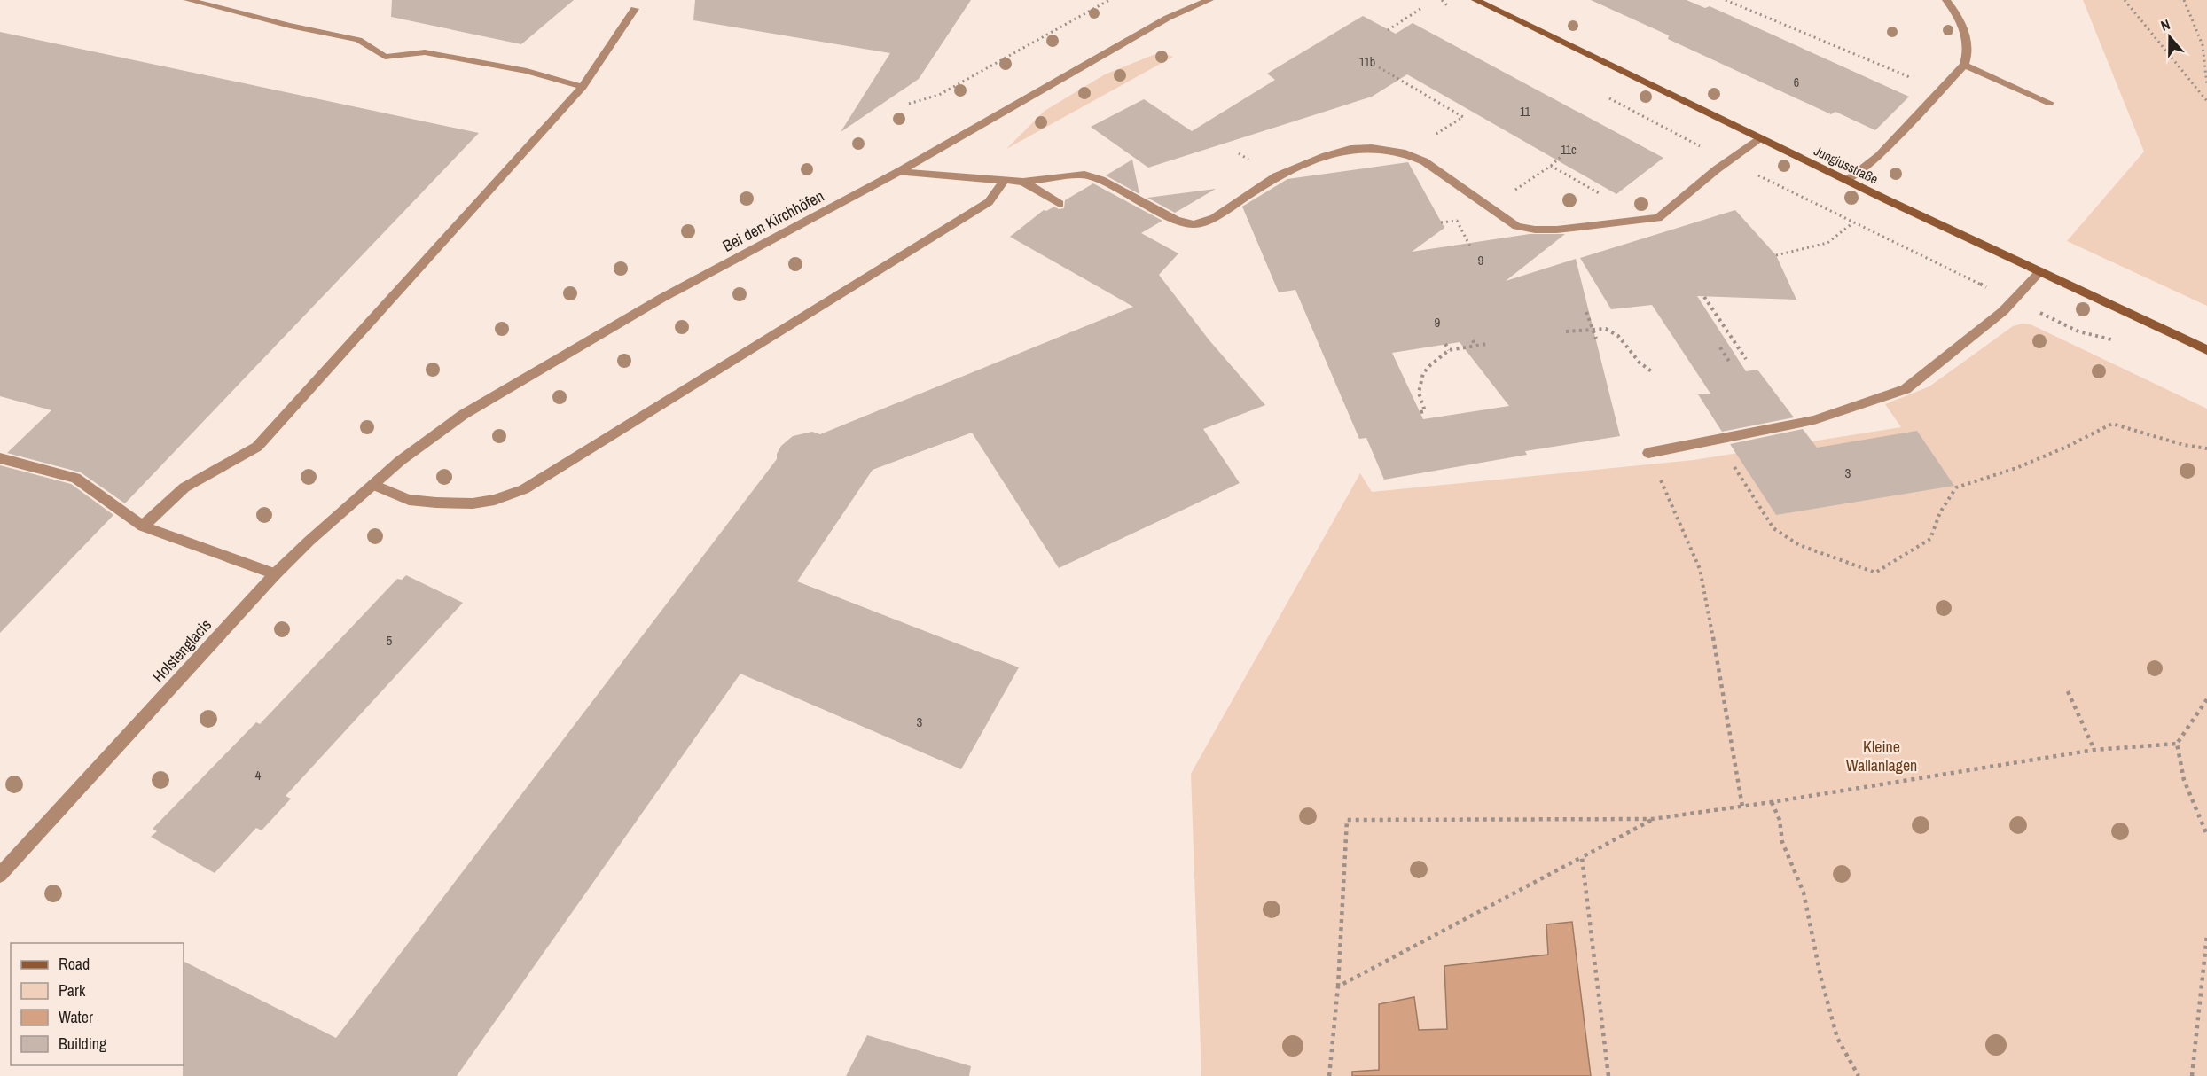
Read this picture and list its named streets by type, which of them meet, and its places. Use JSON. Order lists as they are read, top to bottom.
{
  "streets": {
    "street": ["Jungiusstraße", "Bei den Kirchhöfen", "Holstenglacis"]
  },
  "crossings": [
    ["Bei den Kirchhöfen", "Holstenglacis"]
  ],
  "parks": ["Kleine Wallanlagen"],
  "house_numbers": [
    "11b",
    "6",
    "11",
    "11c",
    "9",
    "9",
    "3",
    "5",
    "3",
    "4"
  ],
  "legend": [
    "Road",
    "Park",
    "Water",
    "Building"
  ],
  "north": "top"
}
